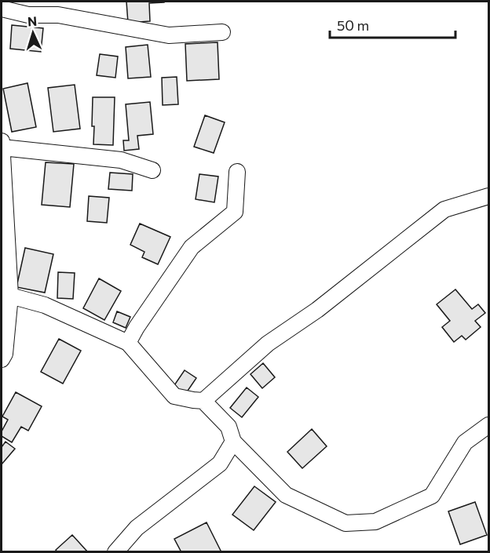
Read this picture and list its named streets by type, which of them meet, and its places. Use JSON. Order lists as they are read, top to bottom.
{
  "scale_bar": "50 m",
  "north": "top"
}
